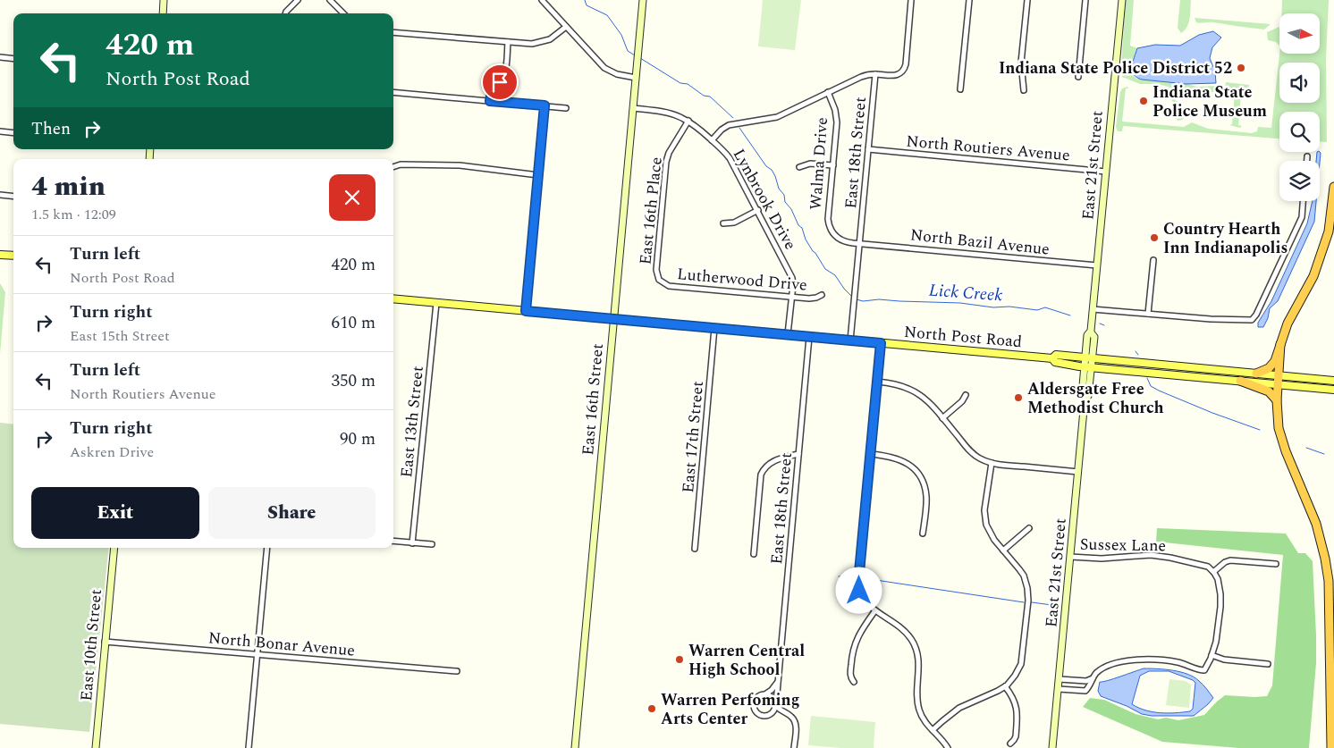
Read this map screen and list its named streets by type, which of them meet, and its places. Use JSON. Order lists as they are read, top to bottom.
{
  "streets": {
    "main road": [
      "East 21st Street",
      "North Post Road",
      "East 16th Street",
      "East 10th Street"
    ],
    "street": [
      "North Routiers Avenue",
      "East 18th Street",
      "Walma Drive",
      "Lynbrook Drive",
      "East 16th Place",
      "North Bazil Avenue",
      "Lutherwood Drive",
      "East 13th Street",
      "East 17th Street",
      "Sussex Lane",
      "North Bonar Avenue"
    ]
  },
  "crossings": [
    ["North Routiers Avenue", "East 18th Street"],
    ["North Routiers Avenue", "East 21st Street"],
    ["East 18th Street", "Walma Drive"],
    ["East 18th Street", "North Bazil Avenue"],
    ["East 18th Street", "North Post Road"],
    ["Walma Drive", "North Bazil Avenue"],
    ["East 21st Street", "North Bazil Avenue"],
    ["East 21st Street", "North Post Road"],
    ["East 21st Street", "Sussex Lane"],
    ["Lynbrook Drive", "East 16th Place"],
    ["Lynbrook Drive", "Lutherwood Drive"],
    ["Lynbrook Drive", "North Post Road"],
    ["Lynbrook Drive", "East 16th Street"],
    ["East 16th Place", "Lutherwood Drive"],
    ["North Post Road", "East 16th Street"],
    ["North Post Road", "East 13th Street"],
    ["North Post Road", "East 17th Street"],
    ["North Bonar Avenue", "East 10th Street"]
  ],
  "water": ["Lick Creek"],
  "places": [
    "Indiana State Police District 52",
    "Indiana State Police Museum",
    "Country Hearth Inn Indianapolis",
    "Aldersgate Free Methodist Church",
    "Warren Central High School",
    "Warren Perfoming Arts Center"
  ],
  "north": "right",
  "page": {
    "turn": ["420 m", "North Post Road"],
    "then": "Then",
    "heading": ["4 min", "1.5 km · 12:09"],
    "list": [
      {
        "name": "Turn left",
        "note": "North Post Road",
        "value": "420 m"
      },
      {
        "name": "Turn right",
        "note": "East 15th Street",
        "value": "610 m"
      },
      {
        "name": "Turn left",
        "note": "North Routiers Avenue",
        "value": "350 m"
      },
      {
        "name": "Turn right",
        "note": "Askren Drive",
        "value": "90 m"
      }
    ],
    "buttons": ["Exit", "Share"]
  }
}
